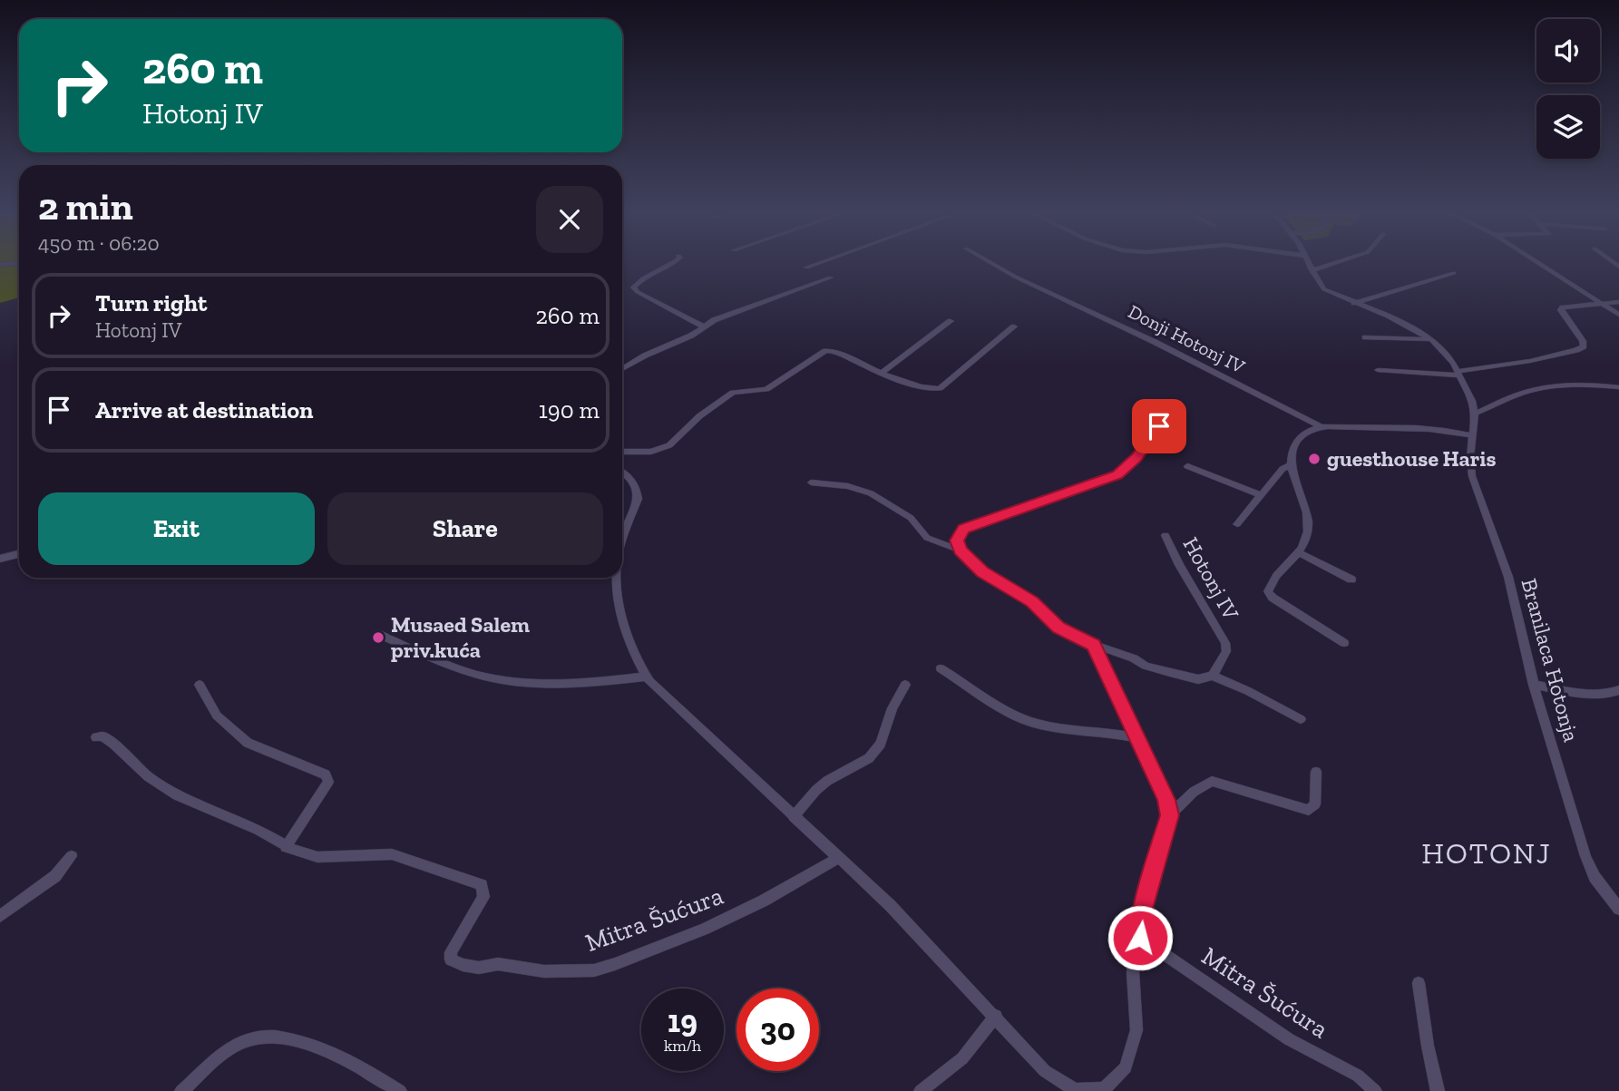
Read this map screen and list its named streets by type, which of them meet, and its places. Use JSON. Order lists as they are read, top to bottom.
{
  "streets": {
    "street": [
      "Donji Hotonj IV",
      "Hotonj IV",
      "Branilaca Hotonja",
      "Mitra Šućura"
    ]
  },
  "crossings": [
    ["Donji Hotonj IV", "Branilaca Hotonja"]
  ],
  "districts": ["HOTONJ"],
  "places": ["guesthouse Haris", "Musaed Salem priv.kuća"],
  "page": {
    "turn": ["260 m", "Hotonj IV"],
    "heading": ["2 min", "450 m · 06:20"],
    "list": [
      {
        "name": "Turn right",
        "note": "Hotonj IV",
        "value": "260 m"
      },
      {
        "name": "Arrive at destination",
        "value": "190 m"
      }
    ],
    "buttons": ["Exit", "Share"],
    "speed": "19 km/h",
    "limit": "30"
  }
}
